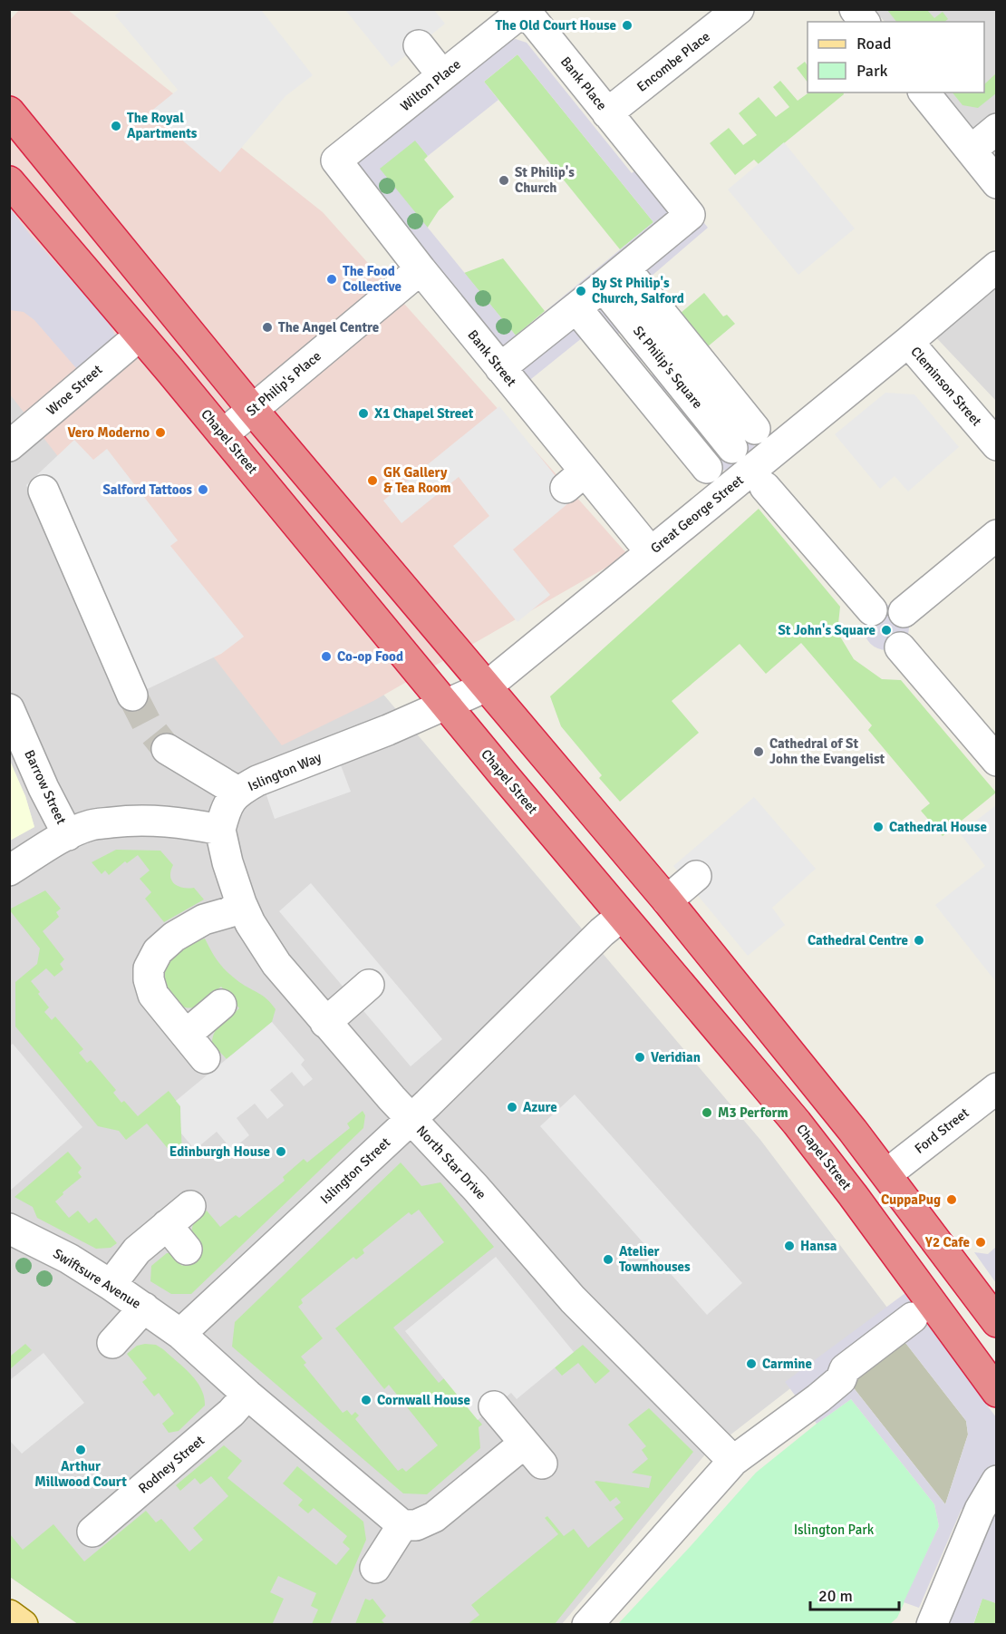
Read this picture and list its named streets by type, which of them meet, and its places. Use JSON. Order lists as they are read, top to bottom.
{
  "streets": {
    "highway": ["Chapel Street"],
    "street": [
      "Encombe Place",
      "Bank Place",
      "Wilton Place",
      "Bank Street",
      "St Philip's Square",
      "St Philip's Place",
      "Cleminson Street",
      "Wroe Street",
      "Great George Street",
      "Islington Way",
      "Barrow Street",
      "Ford Street",
      "North Star Drive",
      "Islington Street",
      "Swiftsure Avenue",
      "Rodney Street"
    ]
  },
  "crossings": [
    ["Encombe Place", "Bank Place"],
    ["Bank Place", "Wilton Place"],
    ["Wilton Place", "Bank Street"],
    ["Bank Street", "St Philip's Place"],
    ["Bank Street", "Great George Street"],
    ["St Philip's Place", "Chapel Street"],
    ["Cleminson Street", "Great George Street"],
    ["Wroe Street", "Chapel Street"],
    ["Chapel Street", "Islington Way"],
    ["Chapel Street", "Islington Street"],
    ["Great George Street", "Islington Way"],
    ["Islington Way", "North Star Drive"],
    ["North Star Drive", "Islington Street"],
    ["Islington Street", "Swiftsure Avenue"]
  ],
  "parks": ["Islington Park"],
  "places": [
    "The Old Court House",
    "The Royal Apartments",
    "St Philip's Church",
    "The Food Collective",
    "By St Philip's Church, Salford",
    "The Angel Centre",
    "X1 Chapel Street",
    "Vero Moderno",
    "GK Gallery & Tea Room",
    "Salford Tattoos",
    "St John's Square",
    "Co-op Food",
    "Cathedral of St John the Evangelist",
    "Cathedral House",
    "Cathedral Centre",
    "Veridian",
    "Azure",
    "M3 Perform",
    "Edinburgh House",
    "CuppaPug",
    "Y2 Cafe",
    "Hansa",
    "Atelier Townhouses",
    "Carmine",
    "Cornwall House",
    "Arthur Millwood Court"
  ],
  "legend": ["Road", "Park"],
  "scale_bar": "20 m"
}
